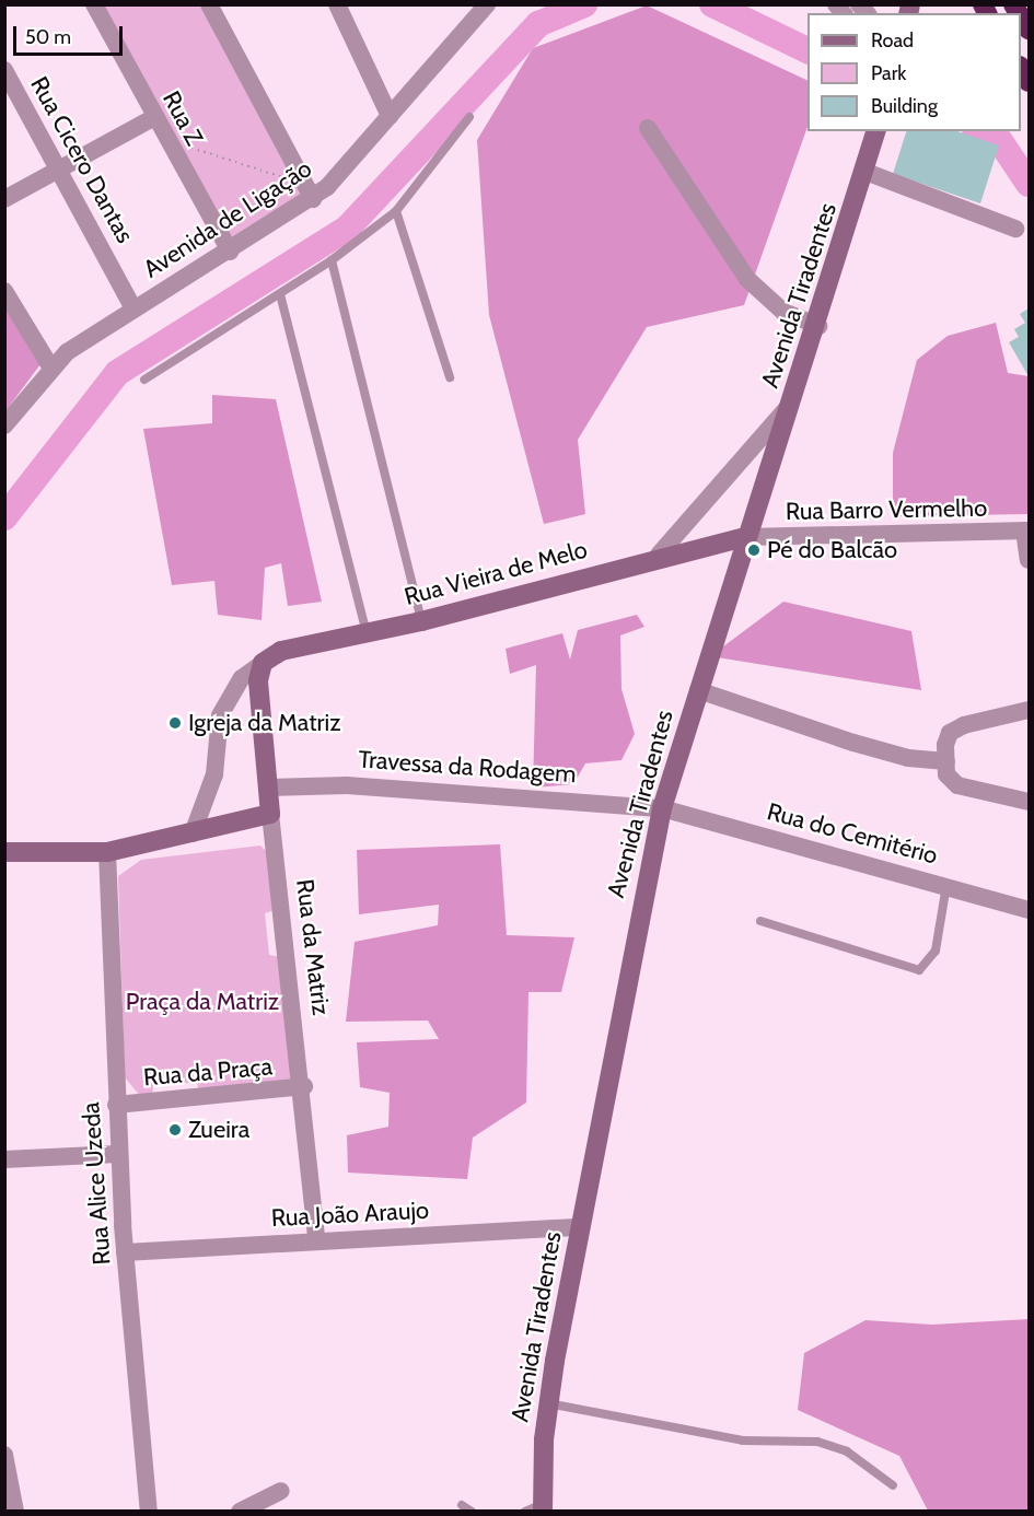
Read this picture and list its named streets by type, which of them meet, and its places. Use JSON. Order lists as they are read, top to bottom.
{
  "streets": {
    "street": [
      "Rua Z",
      "Rua Cicero Dantas",
      "Avenida de Ligação",
      "Avenida Tiradentes",
      "Rua Barro Vermelho",
      "Rua Vieira de Melo",
      "Travessa da Rodagem",
      "Rua do Cemitério",
      "Rua da Matriz",
      "Rua da Praça",
      "Rua Alice Uzeda",
      "Rua João Araujo"
    ]
  },
  "crossings": [
    ["Rua Z", "Avenida de Ligação"],
    ["Rua Cicero Dantas", "Avenida de Ligação"],
    ["Avenida Tiradentes", "Rua Barro Vermelho"],
    ["Avenida Tiradentes", "Rua Vieira de Melo"],
    ["Avenida Tiradentes", "Travessa da Rodagem"],
    ["Avenida Tiradentes", "Rua do Cemitério"],
    ["Avenida Tiradentes", "Rua João Araujo"],
    ["Rua Barro Vermelho", "Rua Vieira de Melo"],
    ["Rua Vieira de Melo", "Rua da Matriz"],
    ["Travessa da Rodagem", "Rua do Cemitério"],
    ["Travessa da Rodagem", "Rua da Matriz"],
    ["Rua da Matriz", "Rua da Praça"],
    ["Rua da Matriz", "Rua João Araujo"],
    ["Rua da Praça", "Rua Alice Uzeda"],
    ["Rua Alice Uzeda", "Rua João Araujo"]
  ],
  "parks": ["Praça da Matriz"],
  "places": ["Pé do Balcão", "Igreja da Matriz", "Zueira"],
  "legend": ["Road", "Park", "Building"],
  "scale_bar": "50 m"
}
